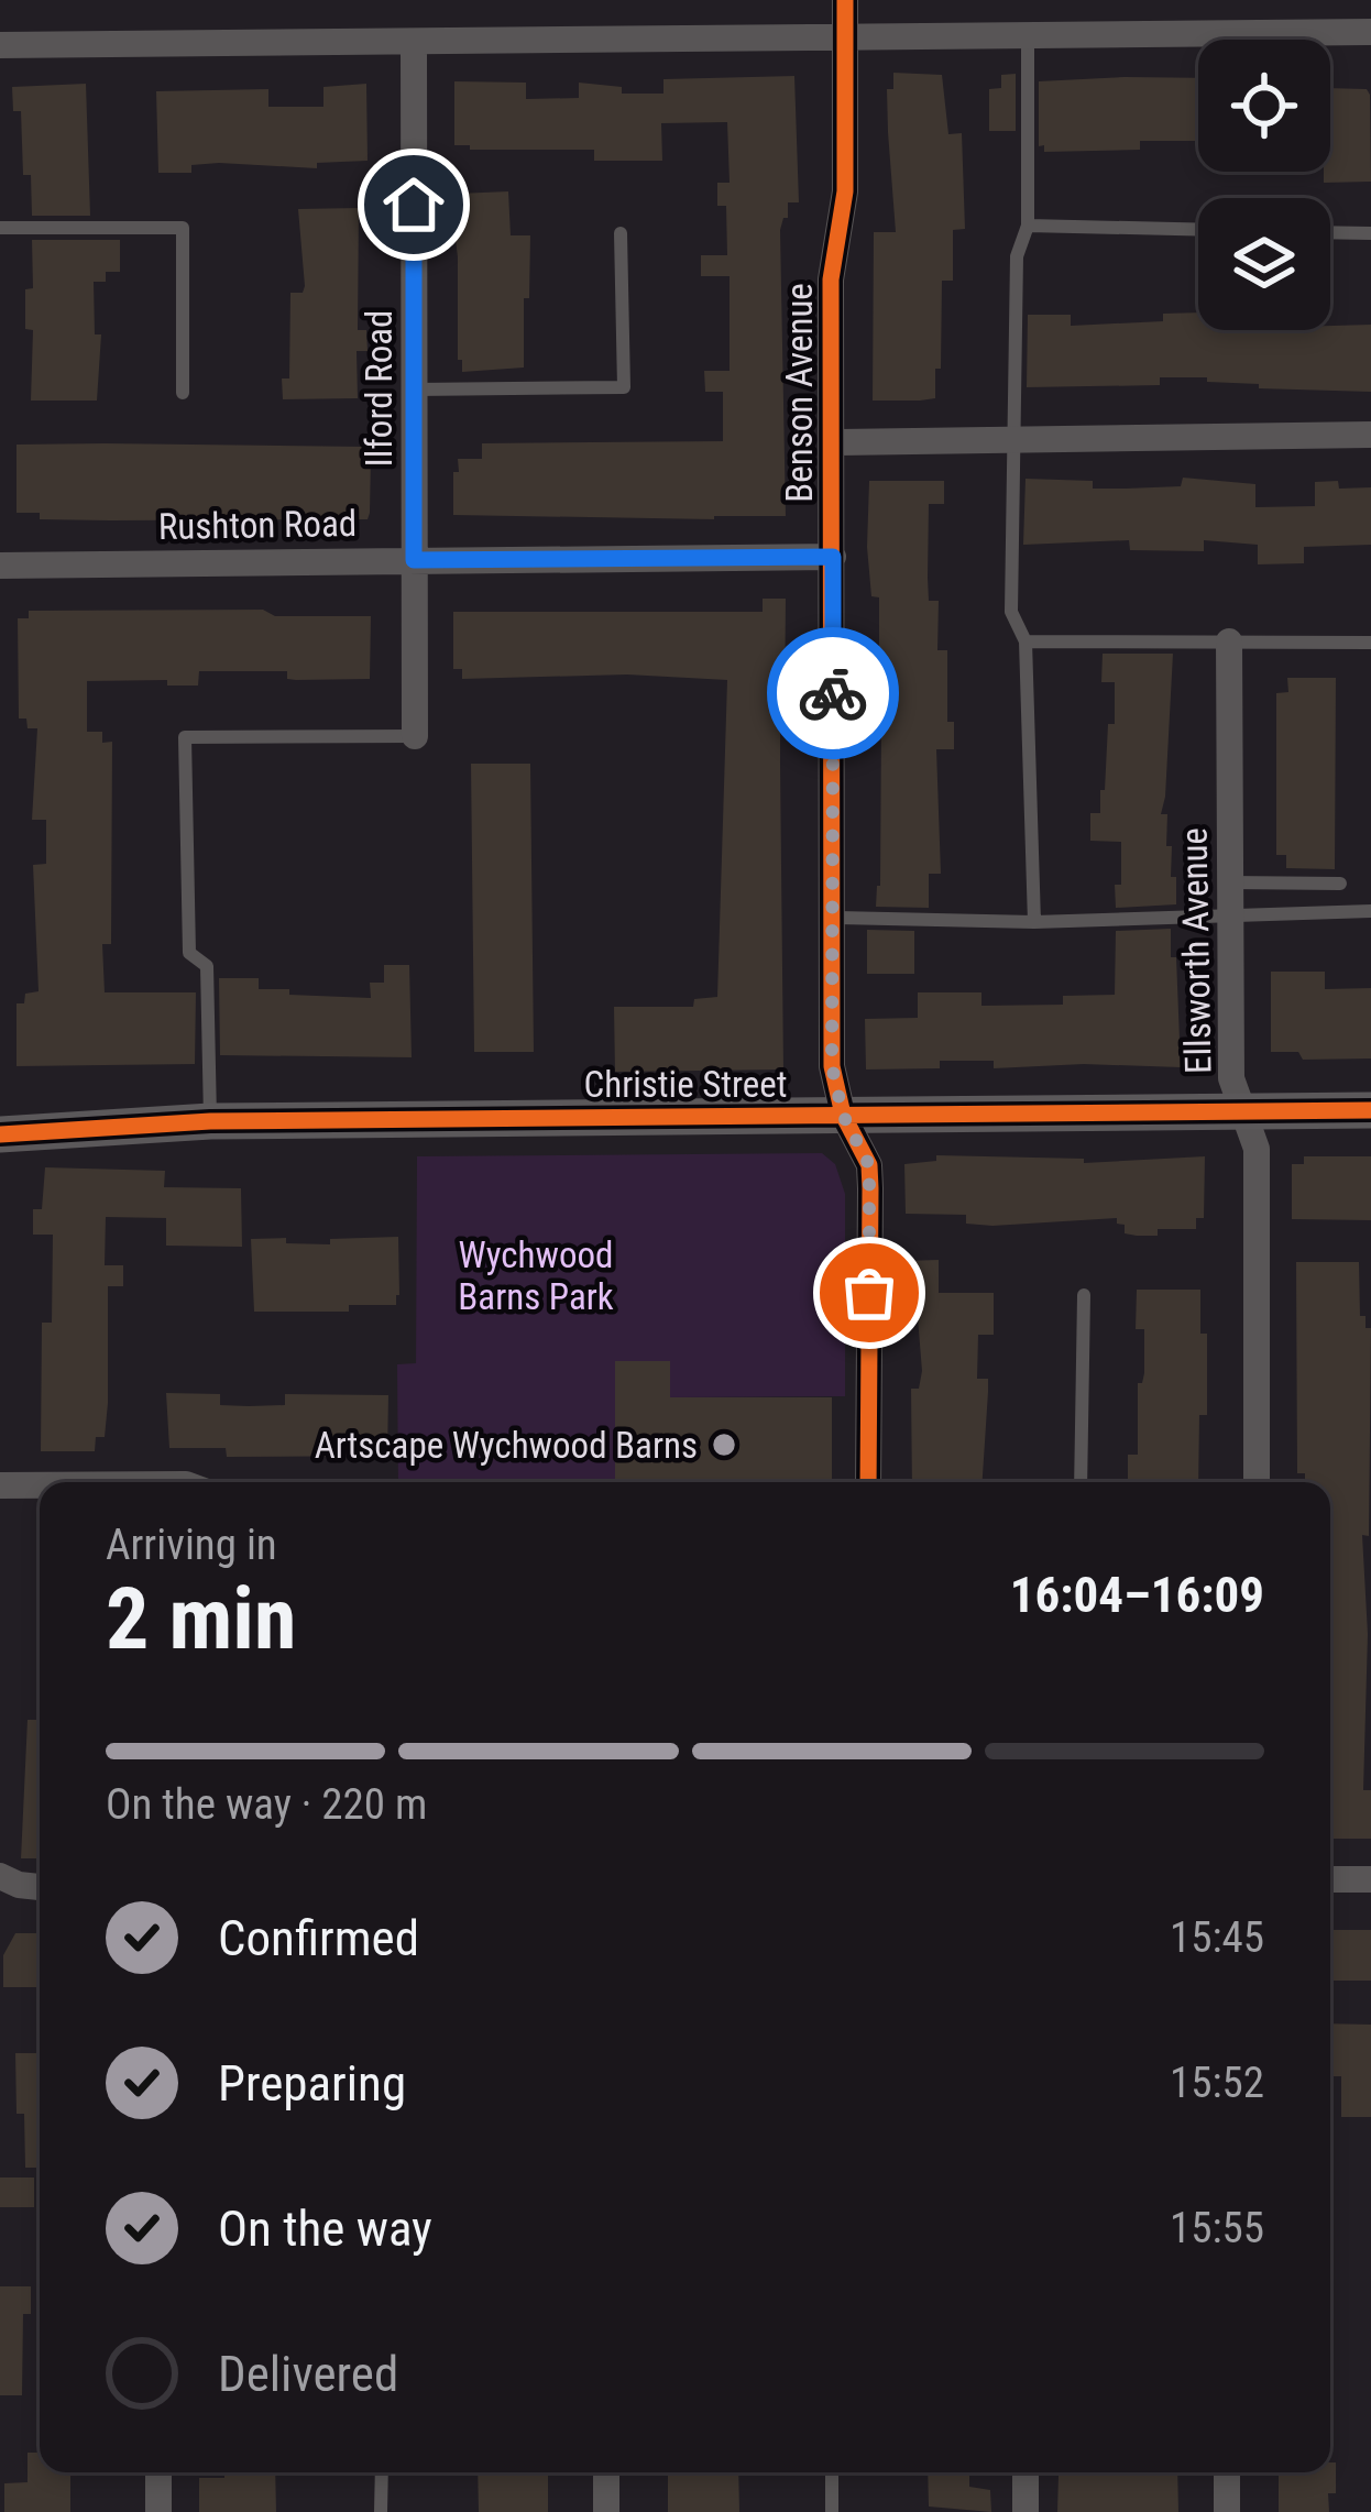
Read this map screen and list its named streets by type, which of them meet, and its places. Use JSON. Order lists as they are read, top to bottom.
{
  "streets": {
    "street": [
      "Ilford Road",
      "Benson Avenue",
      "Rushton Road",
      "Ellsworth Avenue",
      "Christie Street"
    ]
  },
  "crossings": [
    ["Ilford Road", "Rushton Road"],
    ["Benson Avenue", "Rushton Road"],
    ["Benson Avenue", "Christie Street"],
    ["Ellsworth Avenue", "Christie Street"]
  ],
  "parks": ["Wychwood Barns Park"],
  "places": ["Artscape Wychwood Barns"],
  "page": {
    "heading": ["2 min", "Arriving in", "16:04–16:09"],
    "bar": "On the way · 220 m",
    "list": [
      ["Confirmed", "15:45"],
      ["Preparing", "15:52"],
      ["On the way", "15:55"],
      "Delivered"
    ]
  }
}
